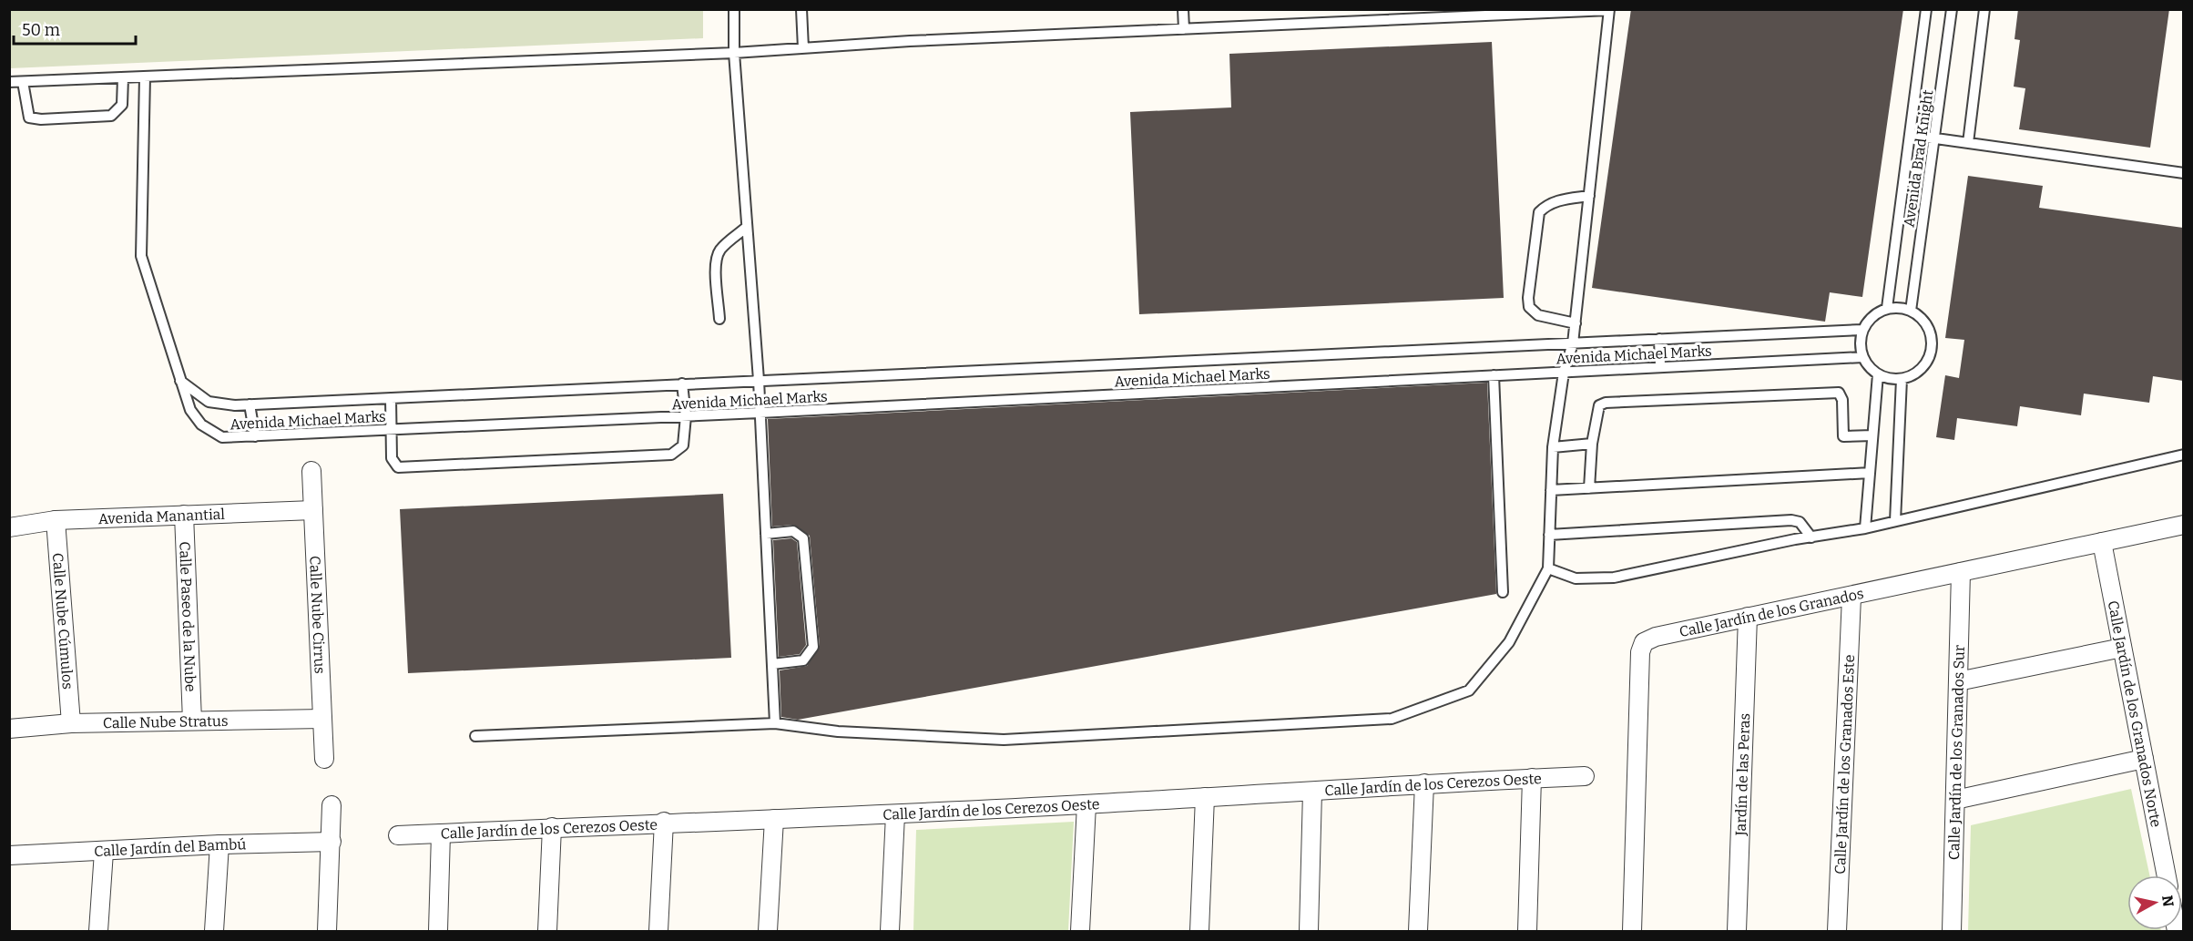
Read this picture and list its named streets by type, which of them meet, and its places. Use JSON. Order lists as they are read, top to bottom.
{
  "streets": {
    "street": [
      "Avenida Manantial",
      "Calle Jardín de los Granados",
      "Calle Nube Cirrus",
      "Calle Paseo de la Nube",
      "Calle Nube Cúmulos",
      "Calle Jardín de los Granados Norte",
      "Calle Nube Stratus",
      "Calle Jardín de los Granados Sur",
      "Calle Jardín de los Granados Este",
      "Jardín de las Peras",
      "Calle Jardín de los Cerezos Oeste",
      "Calle Jardín del Bambú"
    ],
    "lane": ["Avenida Brad Knight", "Avenida Michael Marks"]
  },
  "crossings": [
    ["Avenida Brad Knight", "Avenida Michael Marks"],
    ["Avenida Manantial", "Calle Nube Cirrus"],
    ["Avenida Manantial", "Calle Paseo de la Nube"],
    ["Avenida Manantial", "Calle Nube Cúmulos"],
    ["Calle Jardín de los Granados", "Calle Jardín de los Granados Norte"],
    ["Calle Jardín de los Granados", "Calle Jardín de los Granados Sur"],
    ["Calle Jardín de los Granados", "Calle Jardín de los Granados Este"],
    ["Calle Jardín de los Granados", "Jardín de las Peras"],
    ["Calle Nube Cirrus", "Calle Nube Stratus"],
    ["Calle Paseo de la Nube", "Calle Nube Stratus"],
    ["Calle Nube Cúmulos", "Calle Nube Stratus"]
  ],
  "scale_bar": "50 m",
  "north": "right"
}
